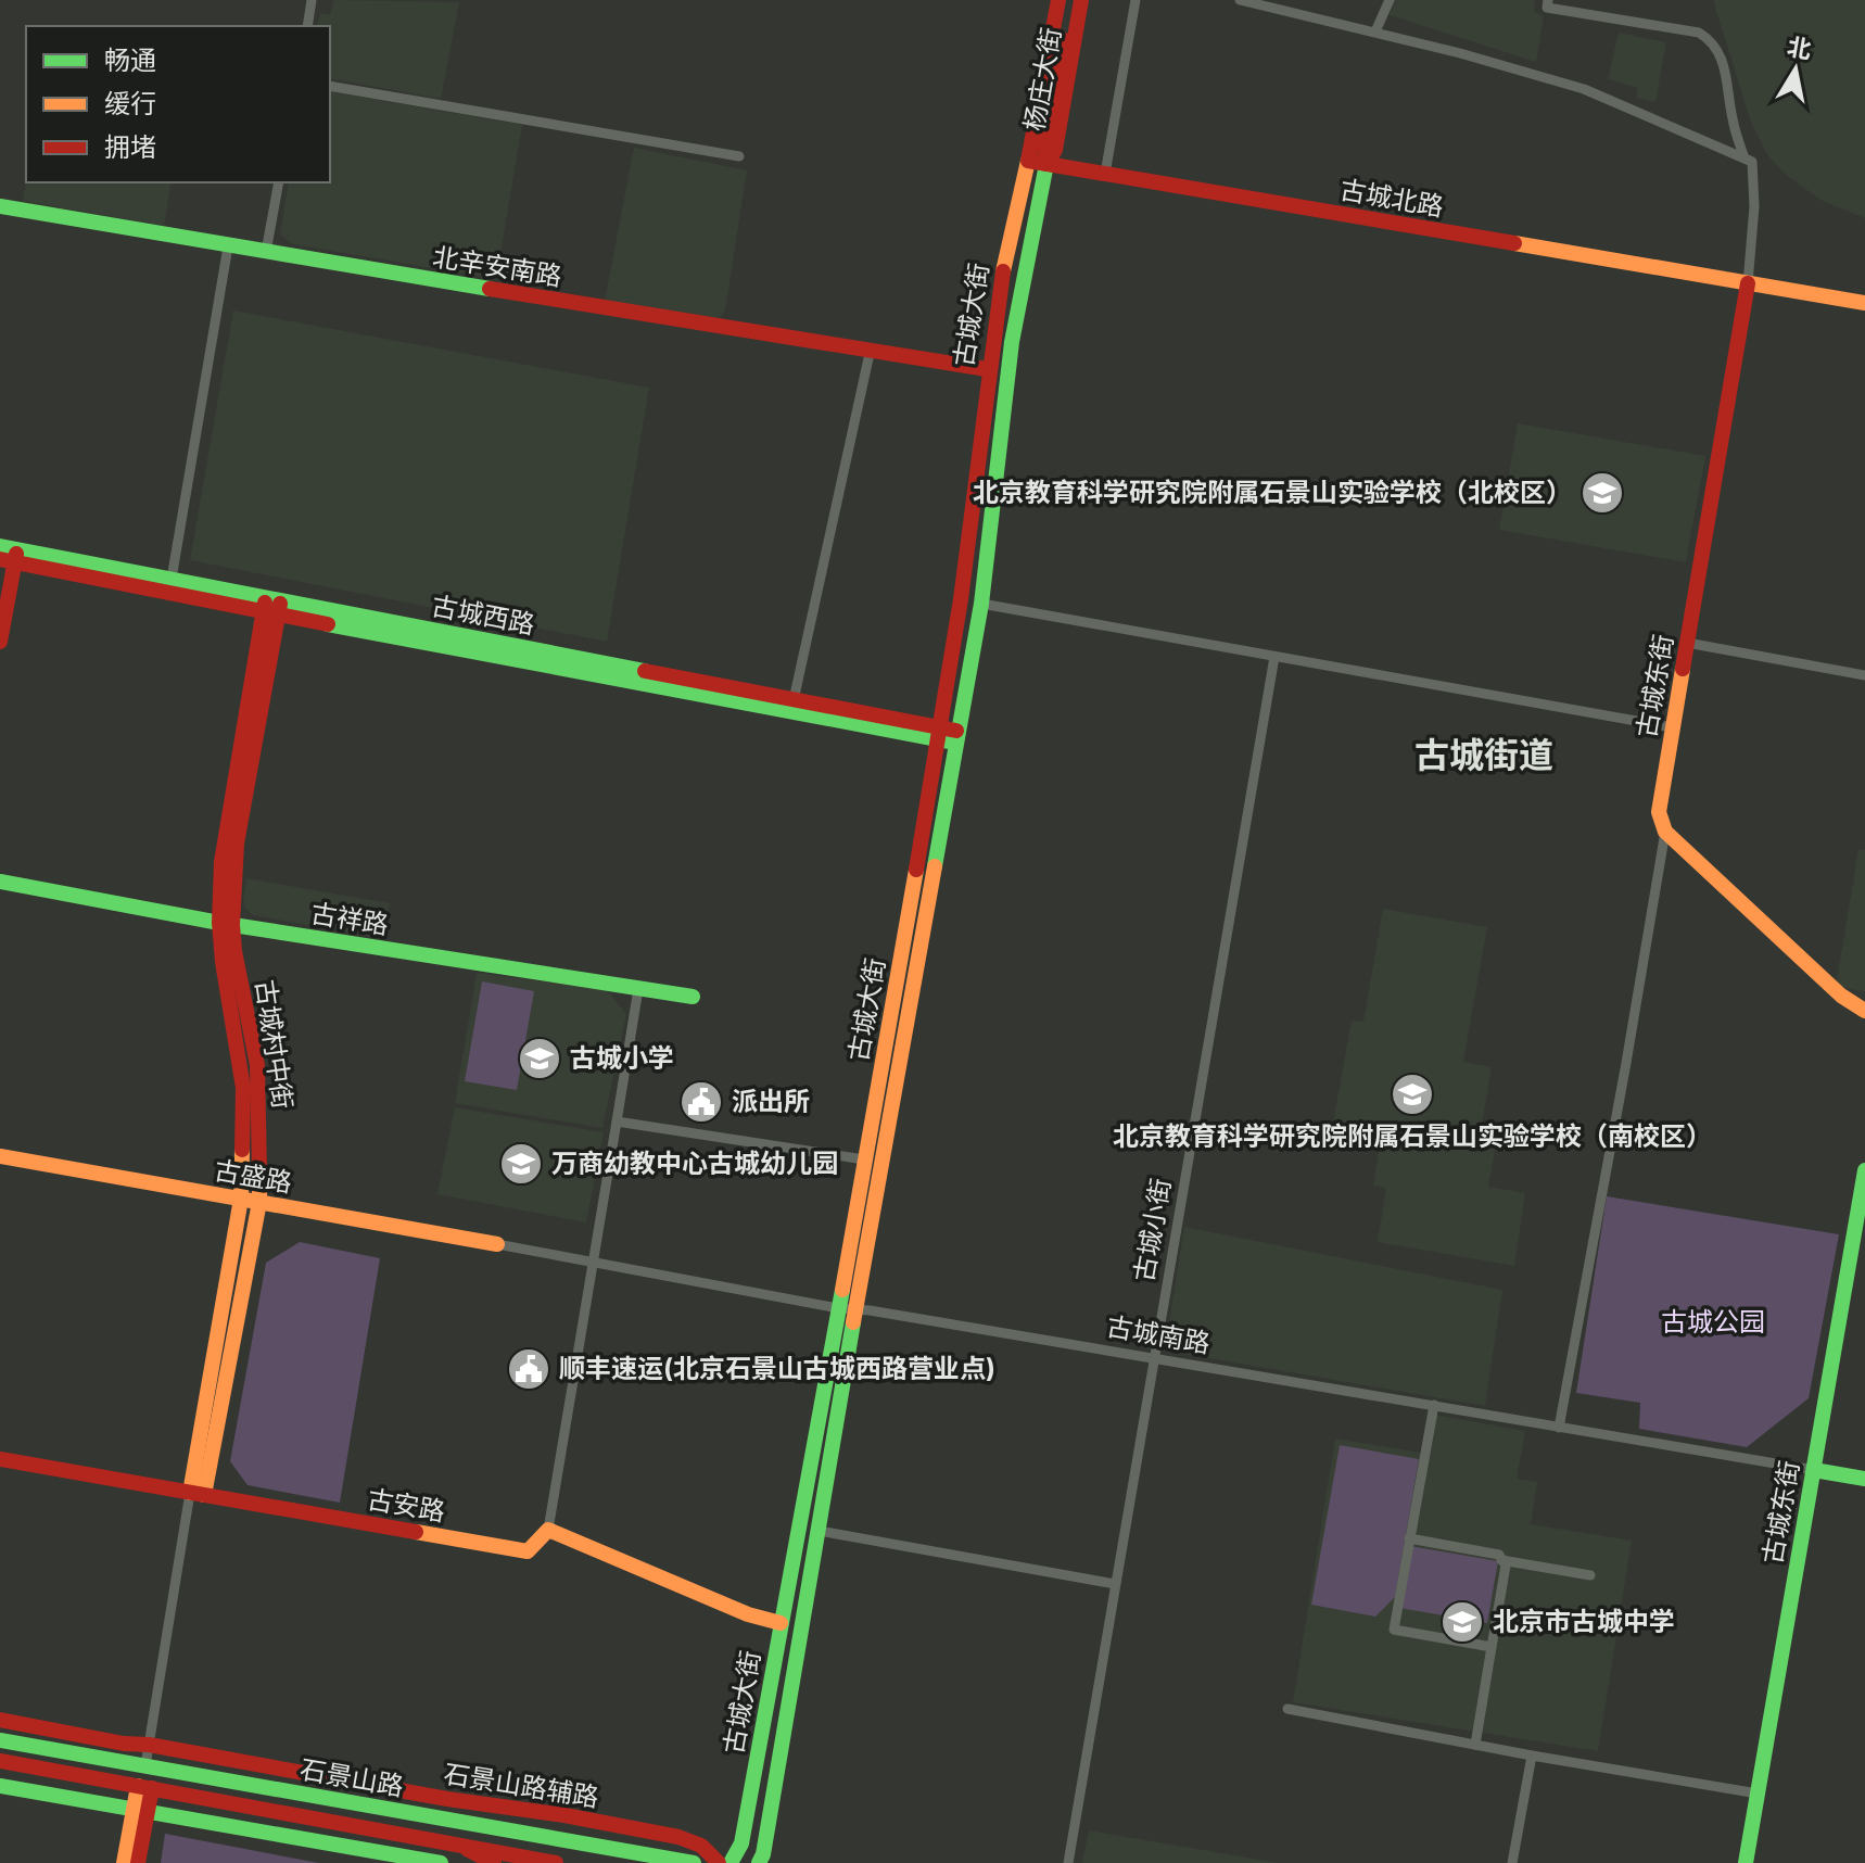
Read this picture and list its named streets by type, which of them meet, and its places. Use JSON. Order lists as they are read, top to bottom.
{
  "streets": {
    "main road": [
      "杨庄大街",
      "古城北路",
      "北辛安南路",
      "古城大街",
      "古城西路",
      "古城东街",
      "古祥路",
      "古城村中街",
      "古盛路",
      "古安路",
      "石景山路",
      "石景山路辅路"
    ],
    "street": ["古城小街", "古城南路"]
  },
  "crossings": [
    ["杨庄大街", "古城北路"],
    ["杨庄大街", "古城大街"],
    ["古城北路", "古城大街"],
    ["古城北路", "古城东街"],
    ["北辛安南路", "古城大街"],
    ["古城大街", "古城西路"],
    ["古城大街", "古城南路"],
    ["古城西路", "古城村中街"],
    ["古城东街", "古城南路"],
    ["古祥路", "古城村中街"],
    ["古城村中街", "古盛路"],
    ["古城村中街", "古安路"],
    ["古盛路", "古城南路"],
    ["古城小街", "古城南路"]
  ],
  "districts": ["古城街道"],
  "parks": ["古城公园"],
  "places": {
    "school or university": [
      "北京教育科学研究院附属石景山实验学校（北校区）",
      "古城小学",
      "北京教育科学研究院附属石景山实验学校（南校区）",
      "万商幼教中心古城幼儿园",
      "北京市古城中学"
    ],
    "public building": ["派出所", "顺丰速运(北京石景山古城西路营业点)"]
  },
  "legend": ["畅通", "缓行", "拥堵"],
  "north": "top"
}
